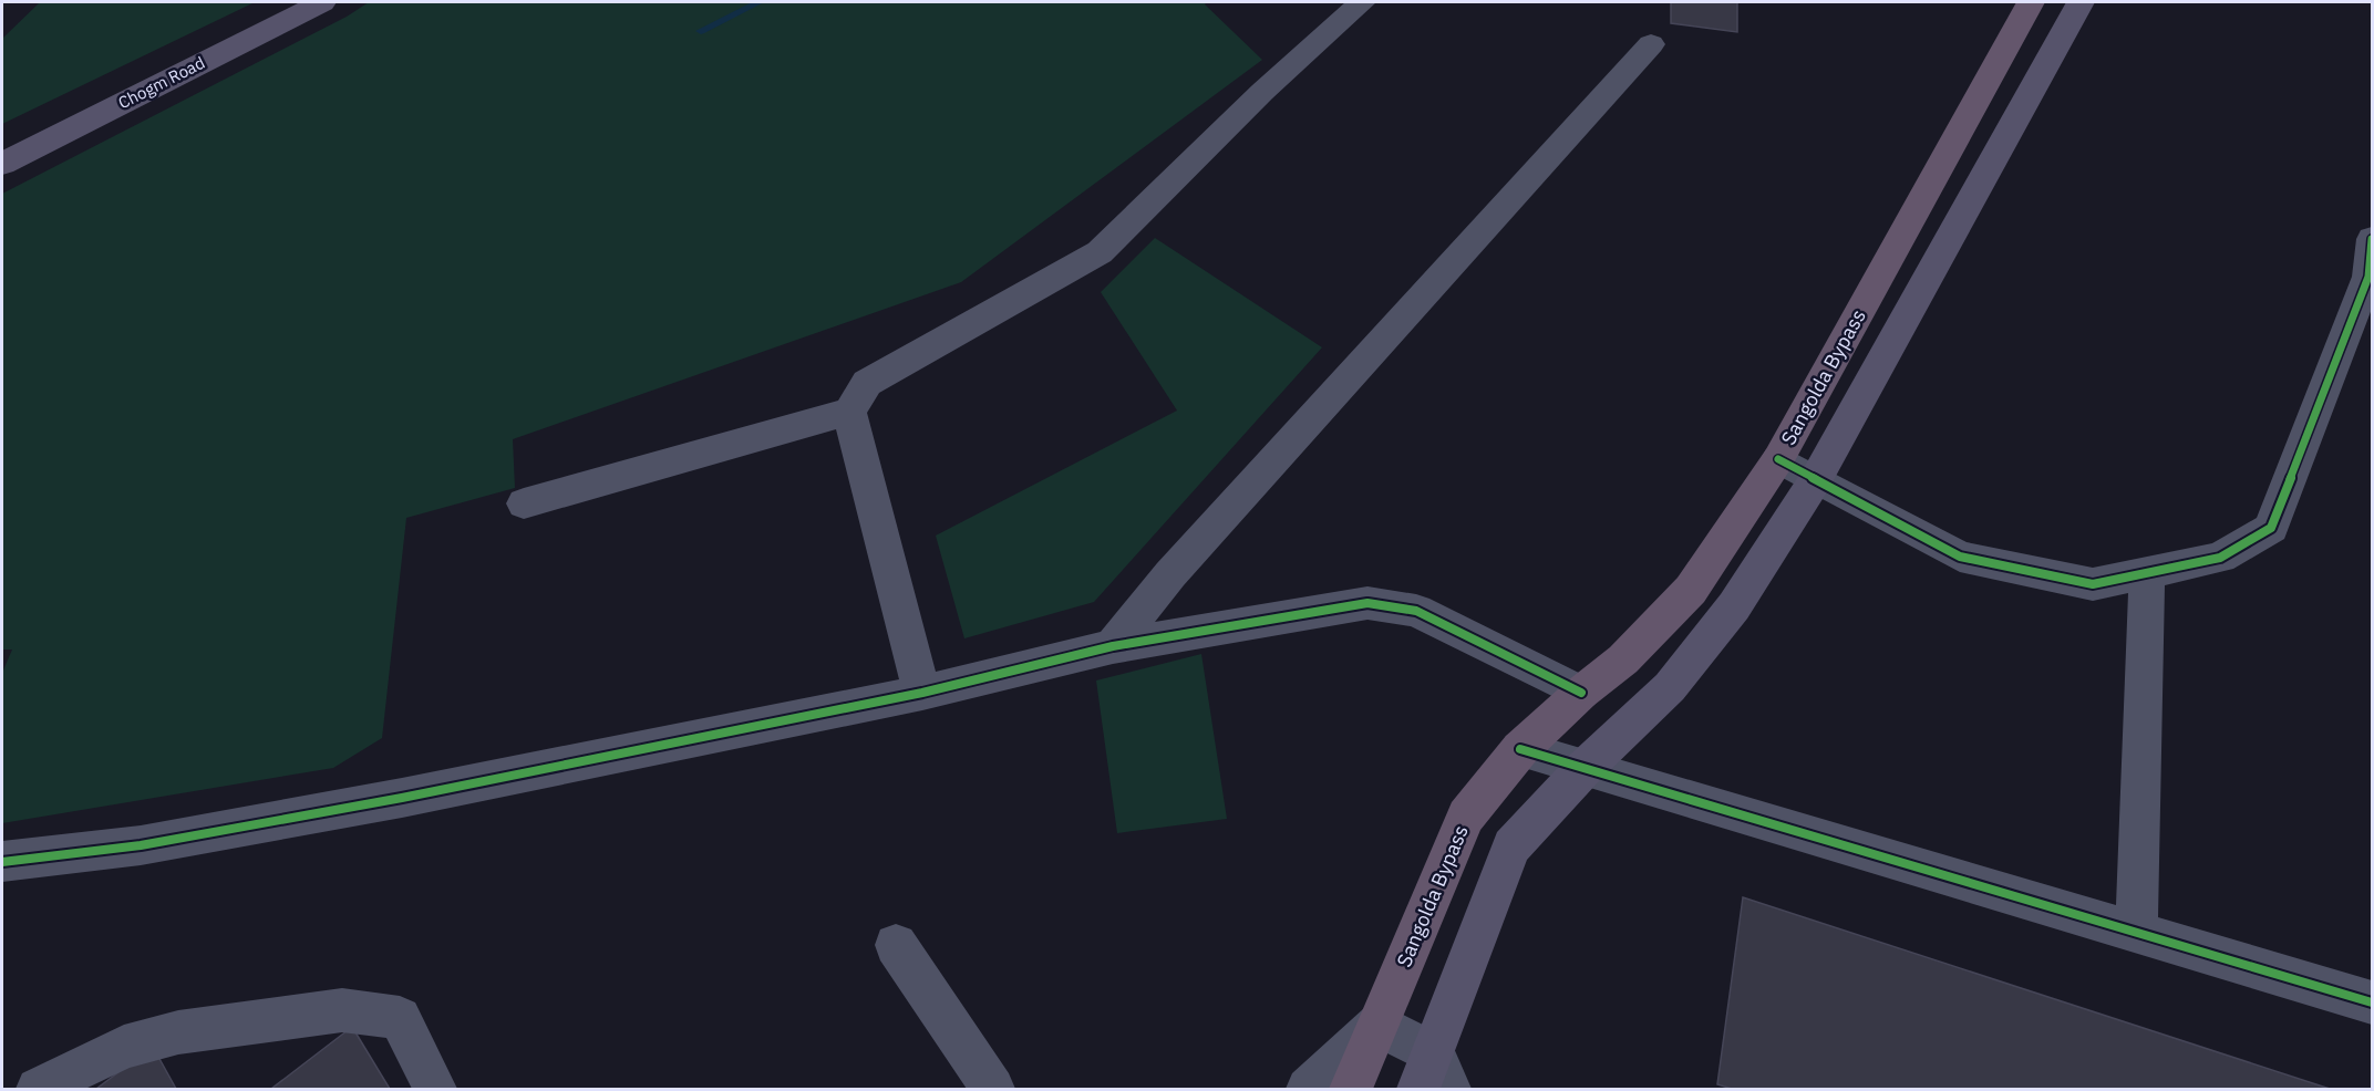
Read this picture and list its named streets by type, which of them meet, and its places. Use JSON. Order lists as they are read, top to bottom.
{
  "streets": {
    "highway": ["Sangolda Bypass"],
    "main road": ["Chogm Road"]
  }
}
